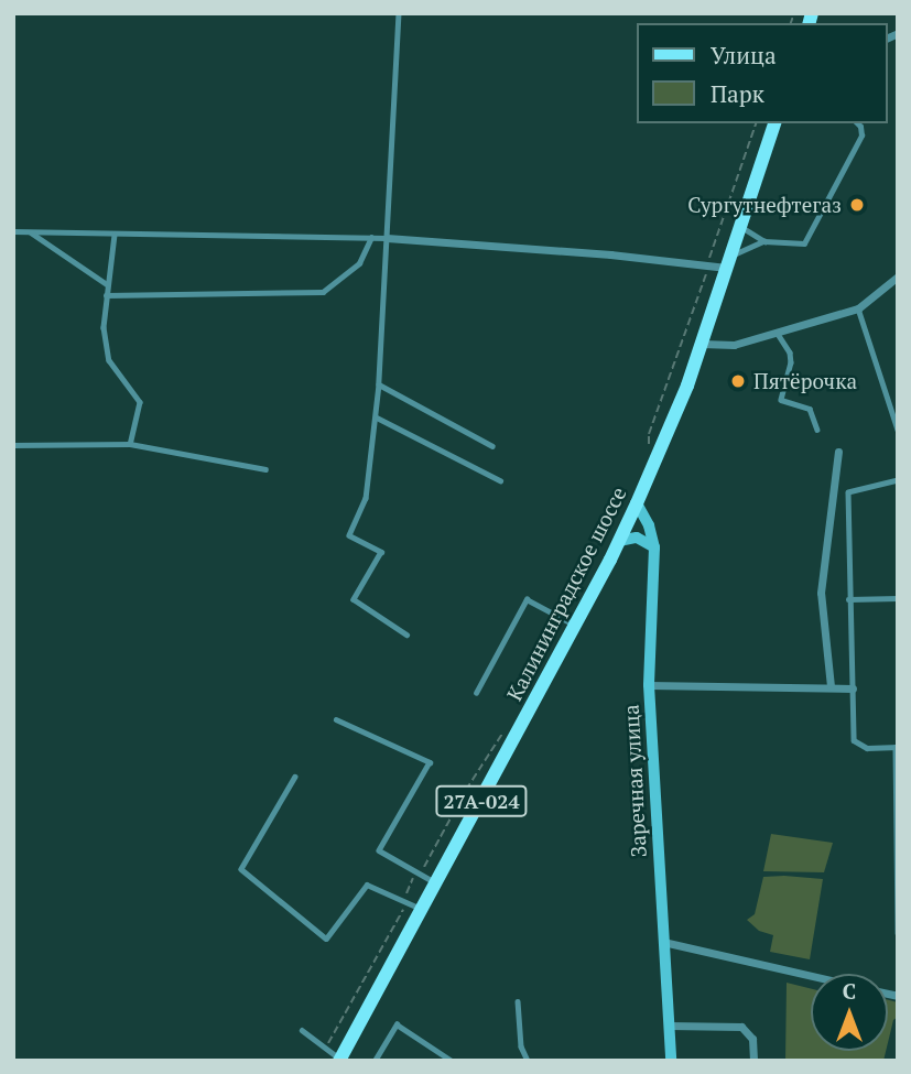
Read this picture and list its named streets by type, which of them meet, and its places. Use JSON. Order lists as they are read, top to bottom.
{
  "streets": {
    "main road": ["Калининградское шоссе", "Заречная улица", "27А-024"]
  },
  "crossings": [
    ["Калининградское шоссе", "Заречная улица"]
  ],
  "places": ["Сургутнефтегаз", "Пятёрочка"],
  "legend": ["Улица", "Парк"],
  "north": "top"
}
